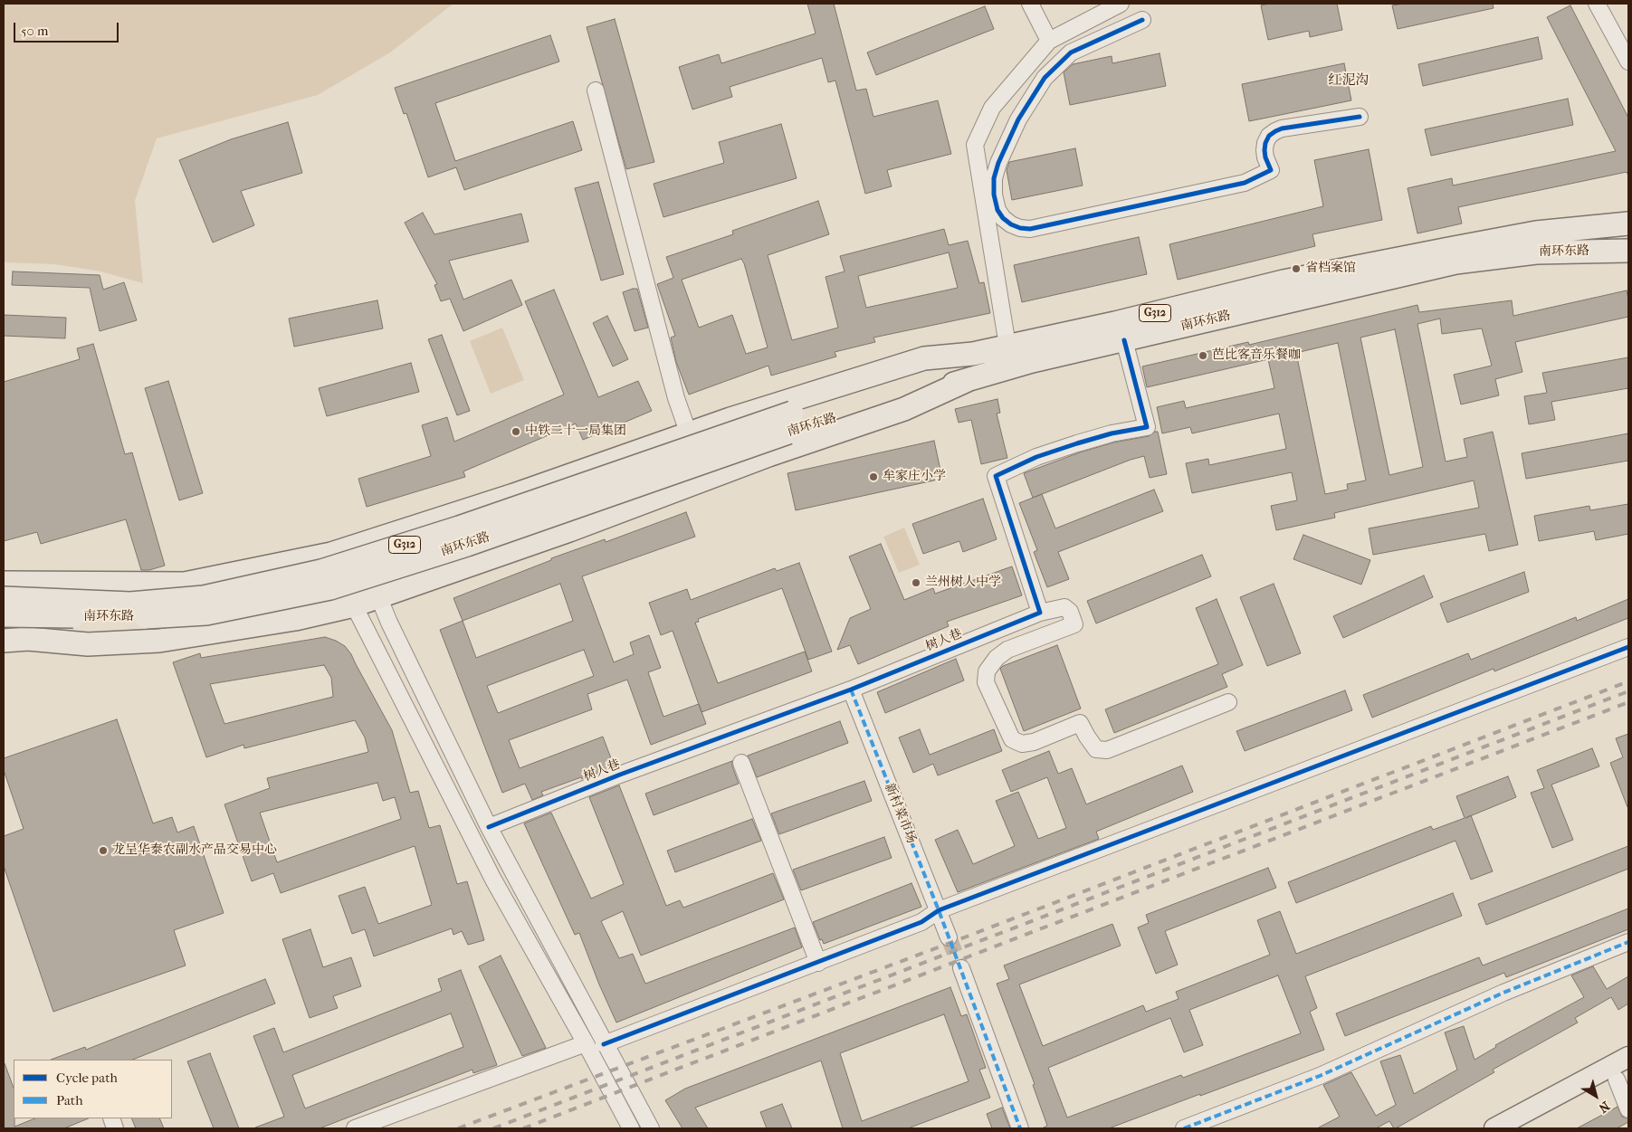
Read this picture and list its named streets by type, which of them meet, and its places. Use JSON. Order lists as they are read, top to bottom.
{
  "streets": {
    "highway": ["南环东路", "G312"],
    "street": ["树人巷", "新村菜市场"]
  },
  "crossings": [
    ["树人巷", "新村菜市场"]
  ],
  "districts": ["红泥沟"],
  "places": [
    "省档案馆",
    "芭比客音乐餐咖",
    "中铁二十一局集团",
    "牟家庄小学",
    "兰州树人中学",
    "龙呈华泰农副水产品交易中心"
  ],
  "legend": ["Cycle path", "Path"],
  "scale_bar": "50 m",
  "north": "bottom right"
}
